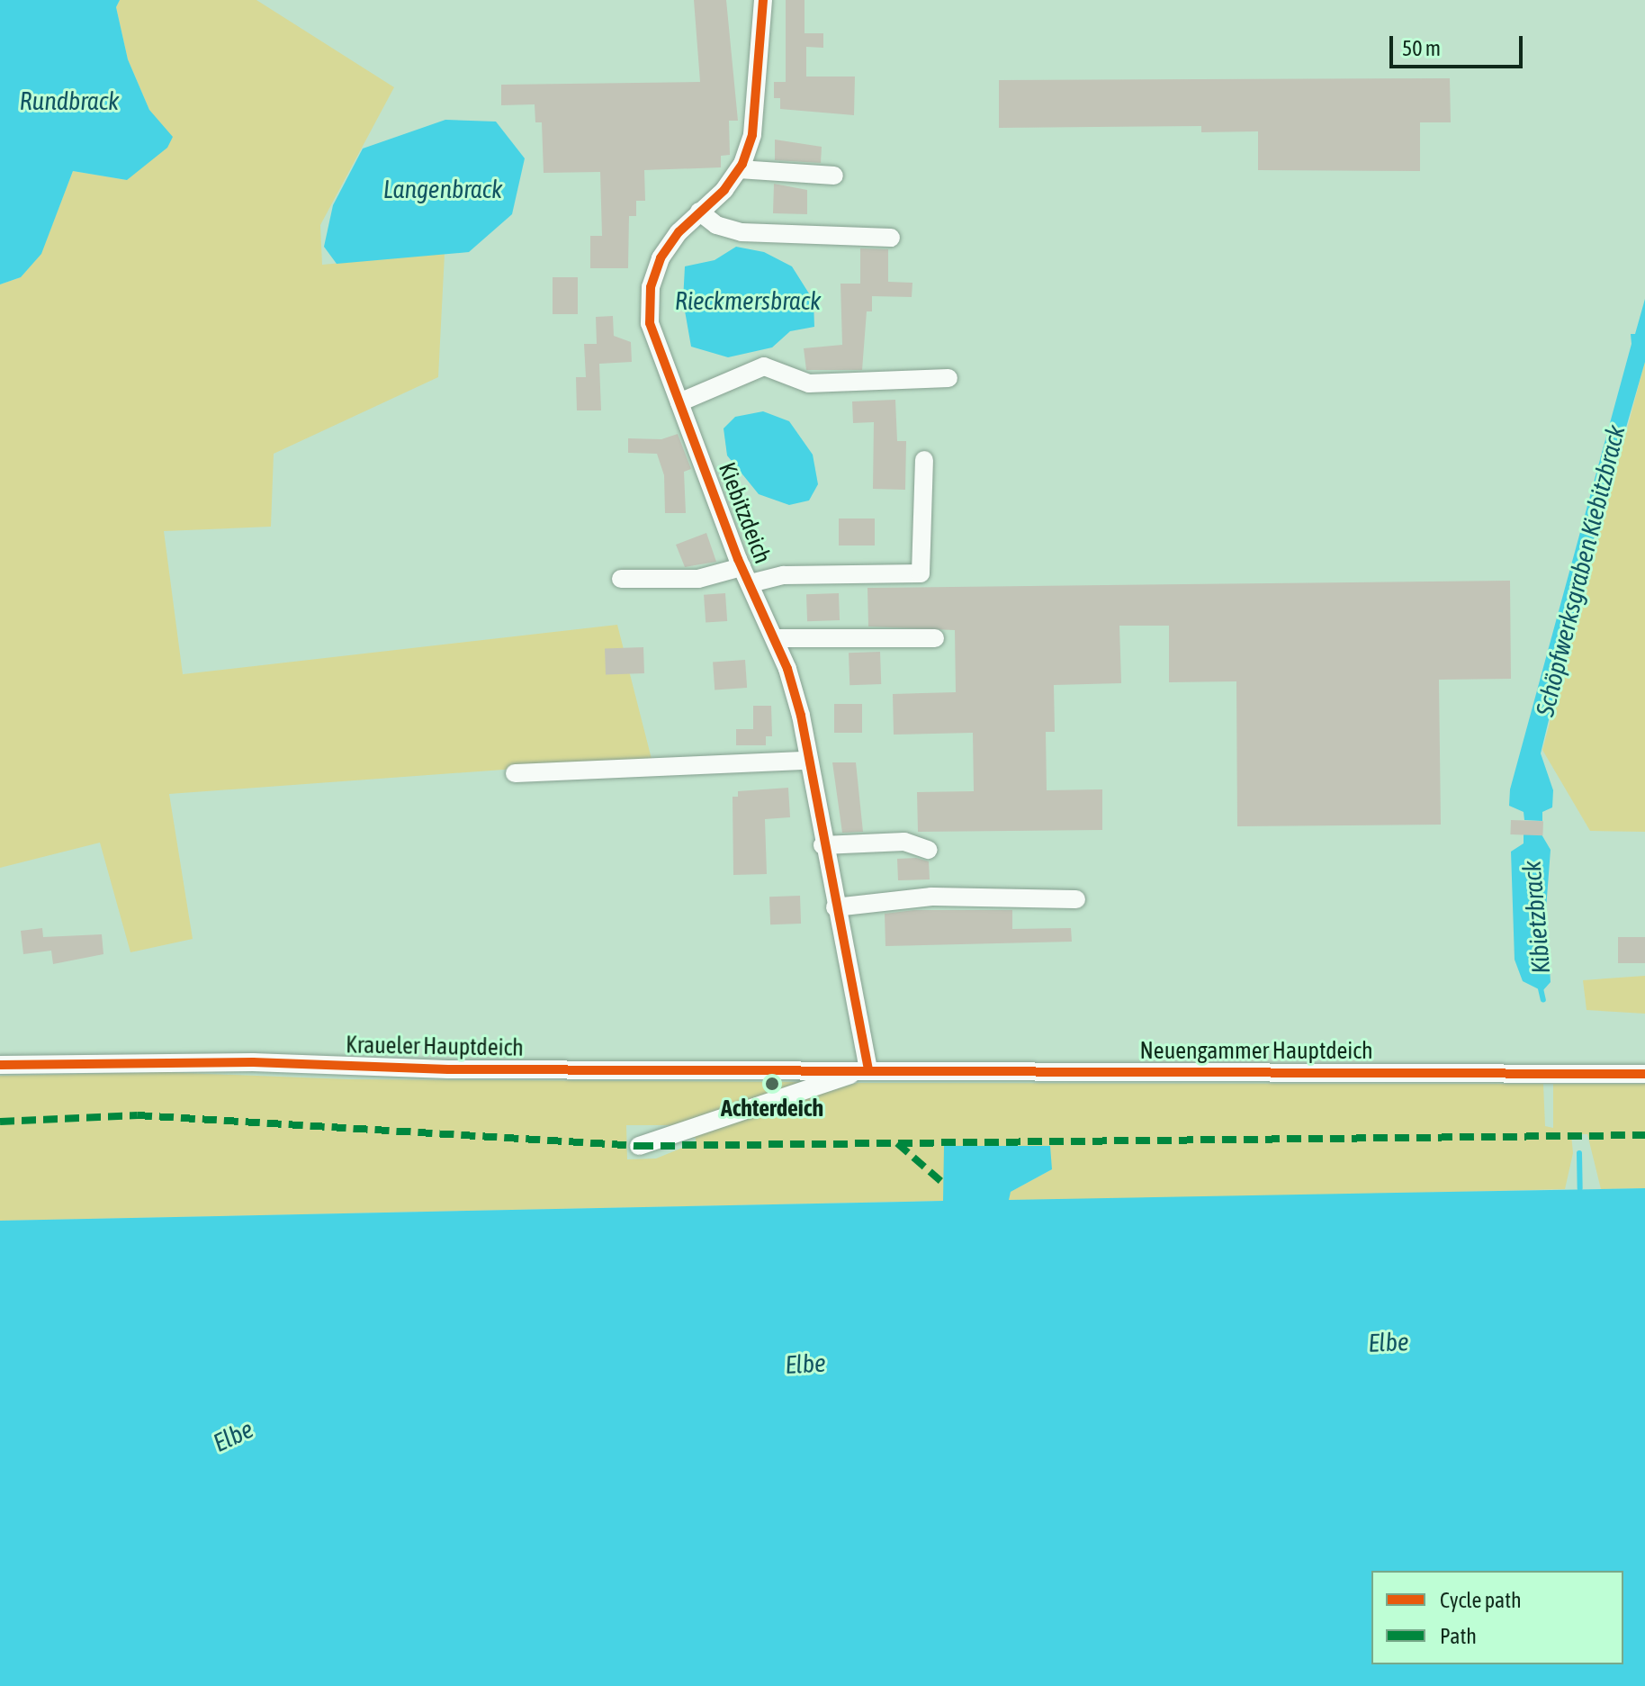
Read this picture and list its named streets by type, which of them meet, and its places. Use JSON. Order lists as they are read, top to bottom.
{
  "streets": {
    "street": ["Kiebitzdeich", "Kraueler Hauptdeich", "Neuengammer Hauptdeich"]
  },
  "crossings": [
    ["Kiebitzdeich", "Kraueler Hauptdeich"],
    ["Kiebitzdeich", "Neuengammer Hauptdeich"],
    ["Kraueler Hauptdeich", "Neuengammer Hauptdeich"]
  ],
  "water": [
    "Rundbrack",
    "Langenbrack",
    "Rieckmersbrack",
    "Schöpfwerksgraben Kiebitzbrack",
    "Kibietzbrack",
    "Elbe"
  ],
  "places": ["Achterdeich"],
  "legend": ["Cycle path", "Path"],
  "scale_bar": "50 m"
}
